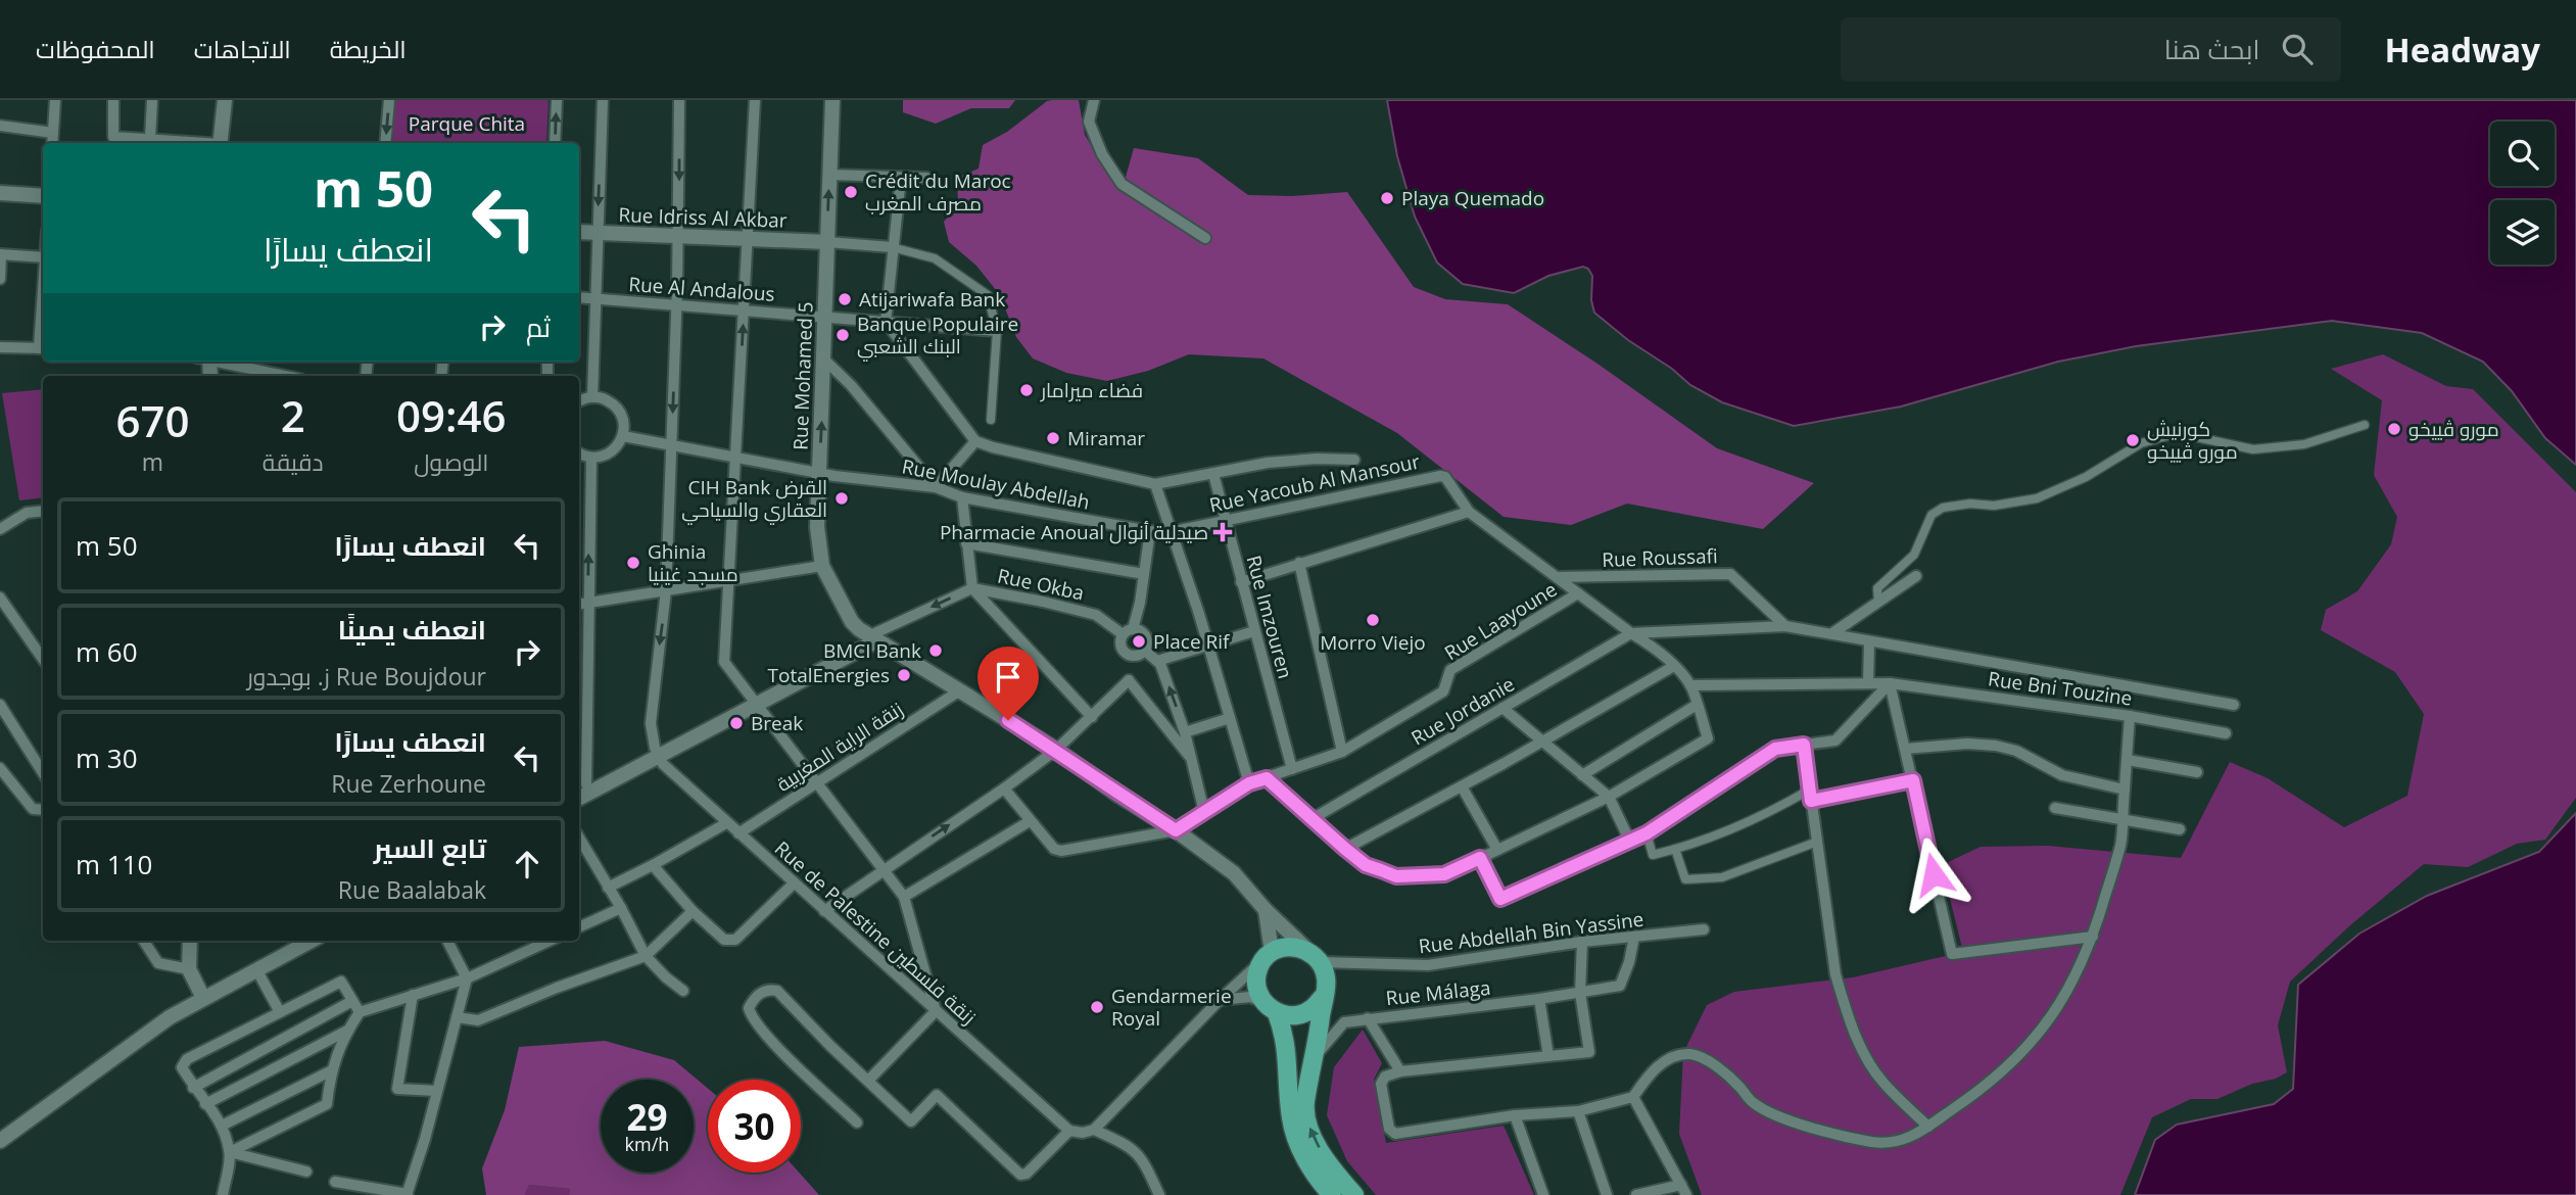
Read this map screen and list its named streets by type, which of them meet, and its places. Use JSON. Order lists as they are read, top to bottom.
{
  "streets": {
    "street": [
      "Rue Idriss Al Akbar",
      "Rue Al Andalous",
      "Rue Mohamed 5",
      "Rue Yacoub Al Mansour",
      "Rue Moulay Abdellah",
      "Rue Roussafi",
      "Rue Okba",
      "Rue Imzouren",
      "Rue Laayoune",
      "Rue Bni Touzine",
      "Rue Jordanie",
      "زنقة الراية المغربية",
      "Rue de Palestine زنقة فلسطين",
      "Rue Abdellah Bin Yassine",
      "Rue Málaga"
    ]
  },
  "crossings": [
    ["Rue Idriss Al Akbar", "Rue Mohamed 5"],
    ["Rue Al Andalous", "Rue Mohamed 5"],
    ["Rue Mohamed 5", "Rue Moulay Abdellah"],
    ["Rue Mohamed 5", "Rue Okba"],
    ["Rue Mohamed 5", "Rue Laayoune"],
    ["Rue Mohamed 5", "زنقة الراية المغربية"],
    ["Rue Mohamed 5", "Rue Abdellah Bin Yassine"],
    ["Rue Yacoub Al Mansour", "Rue Moulay Abdellah"],
    ["Rue Yacoub Al Mansour", "Rue Imzouren"],
    ["Rue Imzouren", "Rue Laayoune"],
    ["زنقة الراية المغربية", "Rue de Palestine زنقة فلسطين"],
    ["Rue Abdellah Bin Yassine", "Rue Málaga"]
  ],
  "one_way": ["Rue Okba"],
  "parks": ["Parque Chita"],
  "places": {
    "other": [
      "Crédit du Maroc مصرف المغرب",
      "Playa Quemado",
      "Atijariwafa Bank",
      "Banque Populaire البنك الشعبي",
      "فضاء ميرامار",
      "مورو ڤييخو",
      "Miramar",
      "كورنيش مورو ڤييخو",
      "CIH Bank القرض العقاري والسياحي",
      "Ghinia مسجد غينيا",
      "Morro Viejo",
      "Place Rif",
      "BMCI Bank",
      "TotalEnergies",
      "Break",
      "Gendarmerie Royal"
    ],
    "health": ["Pharmacie Anoual صيدلية أنوال"]
  },
  "page": {
    "header": "Headway",
    "search": "ابحث هنا",
    "nav": ["الخريطة", "الاتجاهات", "المحفوظات"],
    "turn": ["50 m", "انعطف يسارًا"],
    "then": "ثم",
    "eta": [
      "09:46",
      "الوصول",
      "2",
      "دقيقة",
      "670",
      "m"
    ],
    "list": [
      {
        "name": "انعطف يسارًا",
        "value": "50 m"
      },
      {
        "name": "انعطف يمينًا",
        "note": "Rue Boujdour ز. بوجدور",
        "value": "60 m"
      },
      {
        "name": "انعطف يسارًا",
        "note": "Rue Zerhoune",
        "value": "30 m"
      },
      {
        "name": "تابع السير",
        "note": "Rue Baalabak",
        "value": "110 m"
      }
    ],
    "speed": "29 km/h",
    "limit": "30"
  }
}
